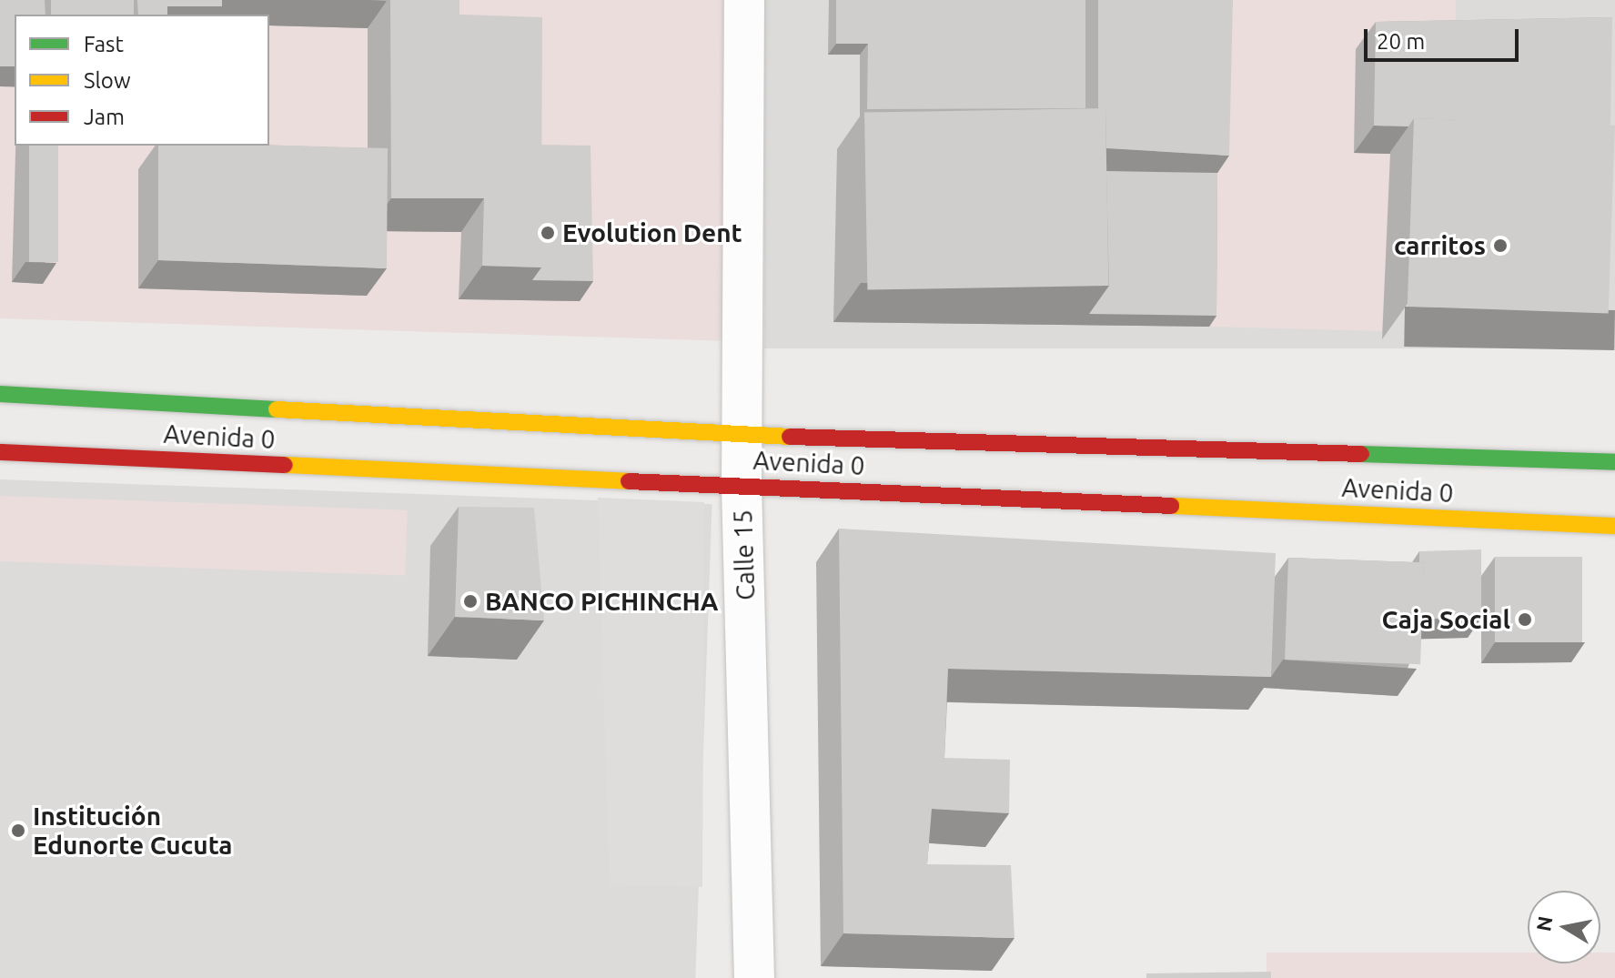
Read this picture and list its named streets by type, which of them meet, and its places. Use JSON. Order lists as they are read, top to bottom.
{
  "streets": {
    "street": ["Avenida 0", "Calle 15"]
  },
  "crossings": [
    ["Avenida 0", "Calle 15"]
  ],
  "places": [
    "Evolution Dent",
    "carritos",
    "BANCO PICHINCHA",
    "Caja Social",
    "Institución Edunorte Cucuta"
  ],
  "legend": ["Fast", "Slow", "Jam"],
  "scale_bar": "20 m",
  "north": "left"
}
